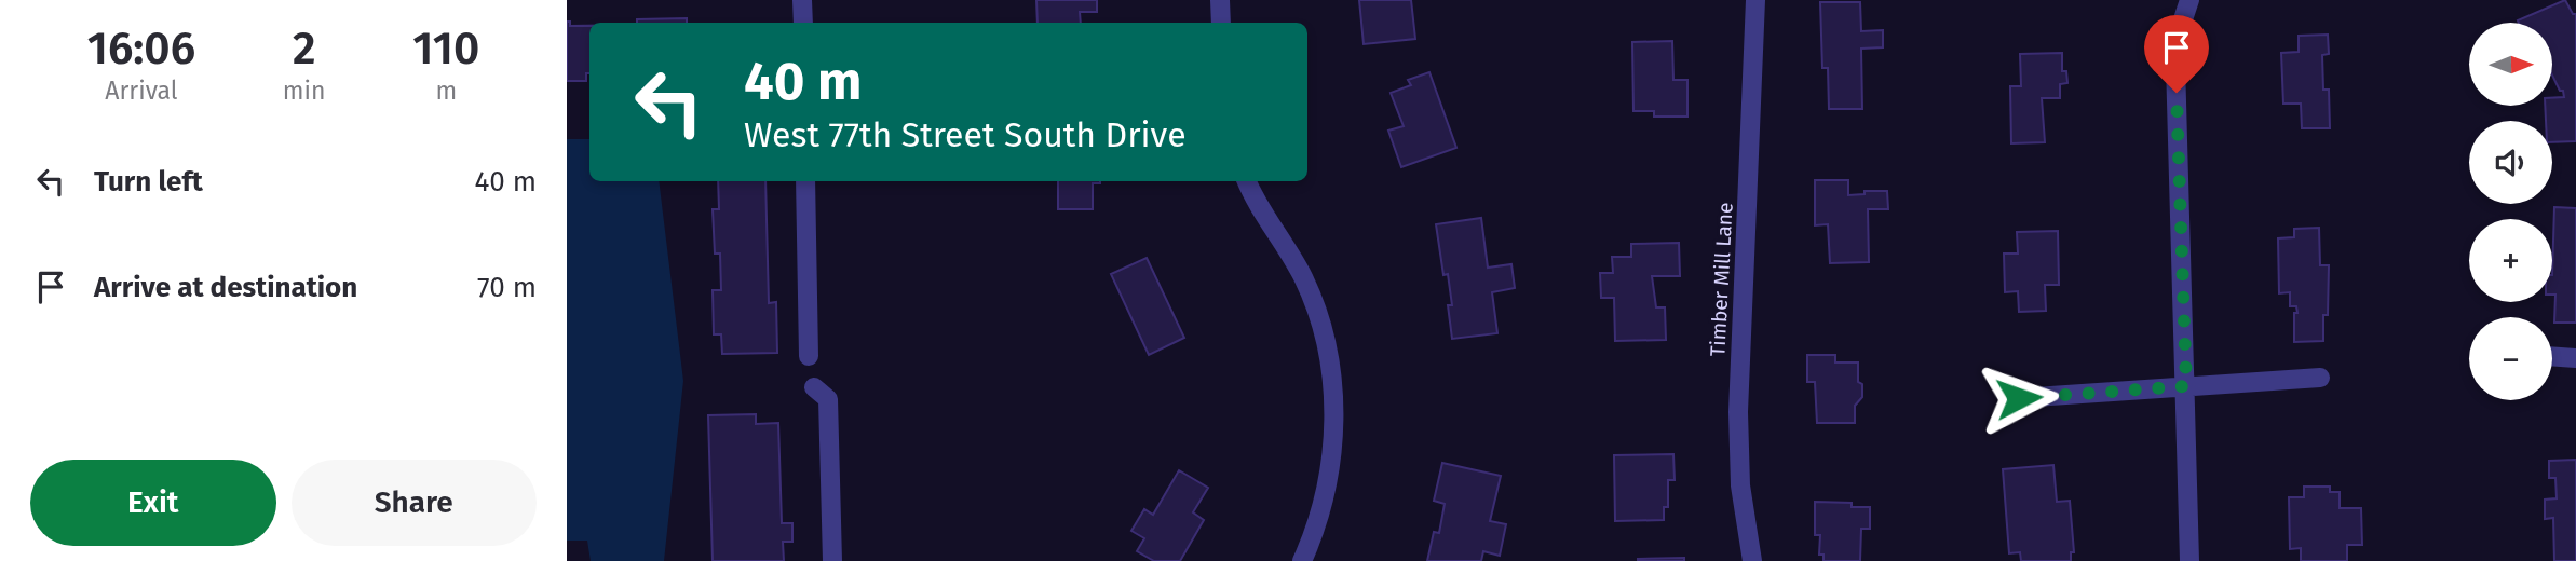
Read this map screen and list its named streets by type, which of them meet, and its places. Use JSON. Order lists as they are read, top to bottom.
{
  "streets": {
    "street": ["Timber Mill Lane"]
  },
  "north": "right",
  "page": {
    "eta": [
      "16:06",
      "Arrival",
      "2",
      "min",
      "110",
      "m"
    ],
    "map_buttons": ["+", "−"],
    "turn": ["40 m", "West 77th Street South Drive"],
    "list": [
      {
        "name": "Turn left",
        "value": "40 m"
      },
      {
        "name": "Arrive at destination",
        "value": "70 m"
      }
    ],
    "buttons": ["Exit", "Share"]
  }
}
